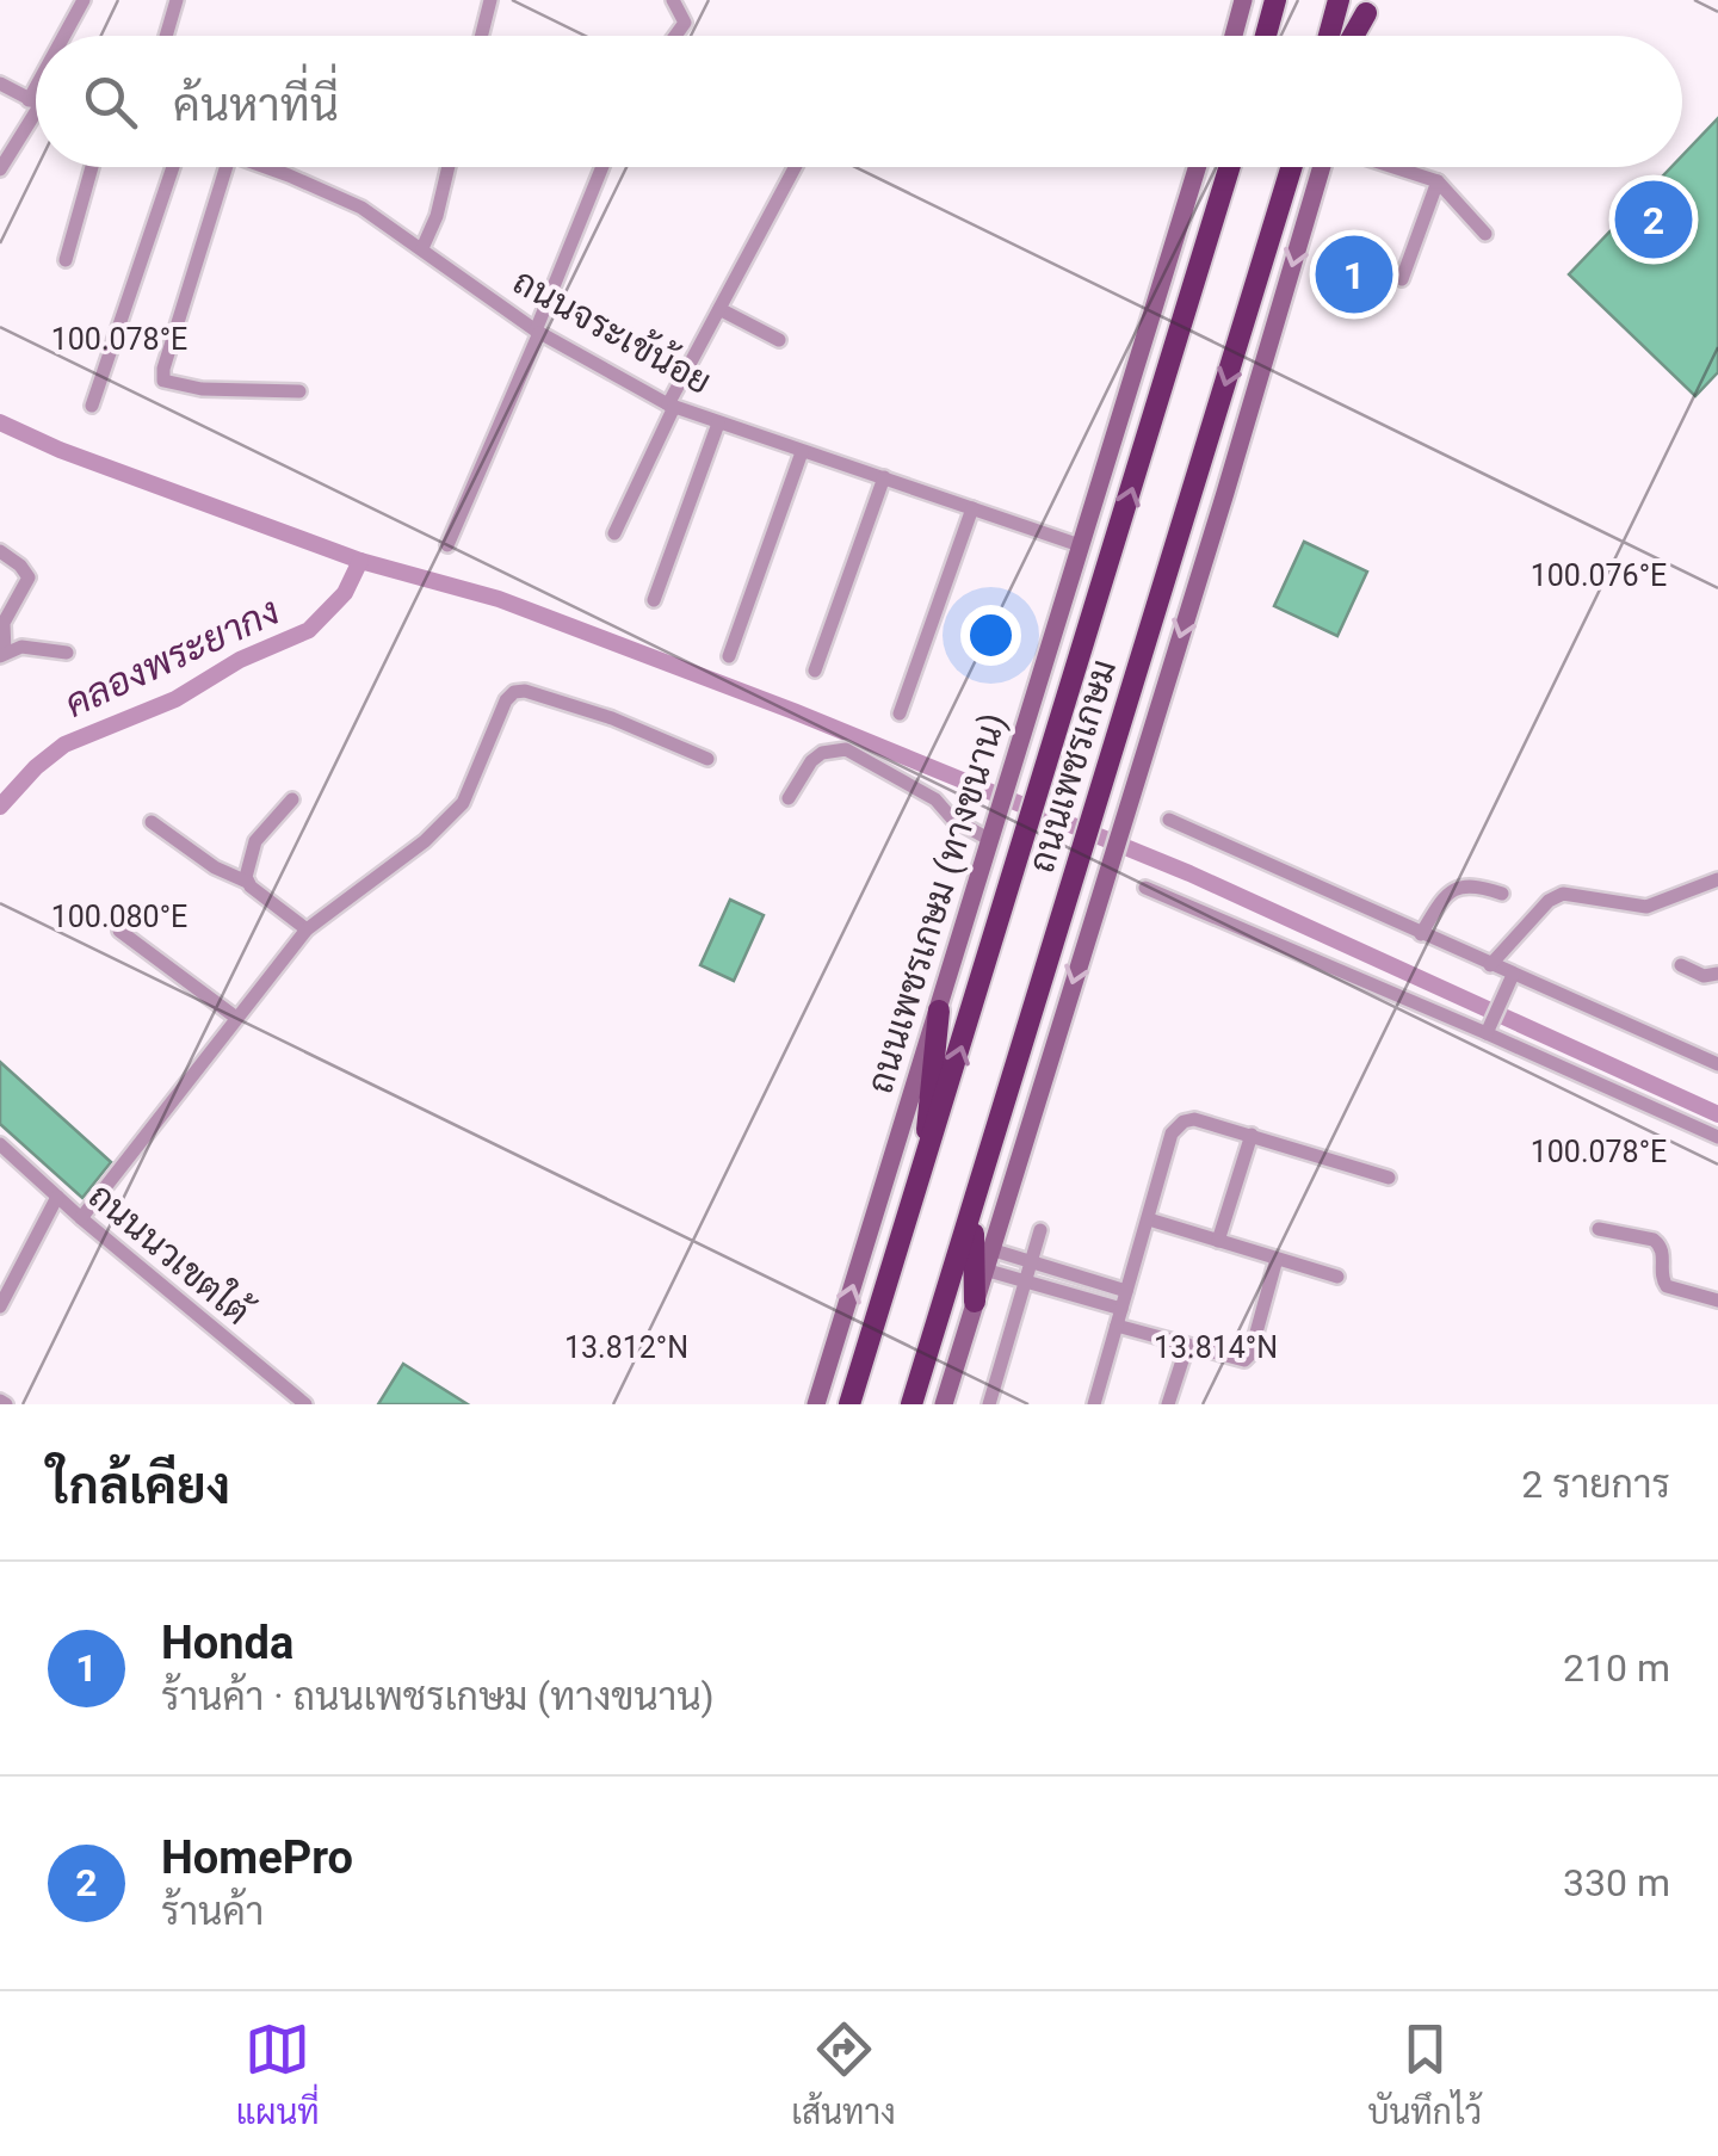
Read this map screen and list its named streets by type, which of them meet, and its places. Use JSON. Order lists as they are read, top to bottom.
{
  "streets": {
    "highway": ["ถนนเพชรเกษม"],
    "main road": ["ถนนเพชรเกษม (ทางขนาน)"],
    "street": ["ถนนจระเข้น้อย", "ถนนนวเขตใต้"]
  },
  "crossings": [
    ["ถนนจระเข้น้อย", "ถนนเพชรเกษม (ทางขนาน)"]
  ],
  "water": ["คลองพระยากง"],
  "page": {
    "search": "ค้นหาที่นี่",
    "pins": ["2", "1"],
    "heading": ["ใกล้เคียง", "2 รายการ"],
    "list": [
      {
        "mark": "1",
        "name": "Honda",
        "note": "ร้านค้า · ถนนเพชรเกษม (ทางขนาน)",
        "value": "210 m"
      },
      {
        "mark": "2",
        "name": "HomePro",
        "note": "ร้านค้า",
        "value": "330 m"
      }
    ],
    "nav": ["แผนที่", "เส้นทาง", "บันทึกไว้"]
  },
  "coordinates": [
    "100.078°E",
    "100.076°E",
    "100.080°E",
    "13.812°N",
    "13.814°N"
  ]
}
